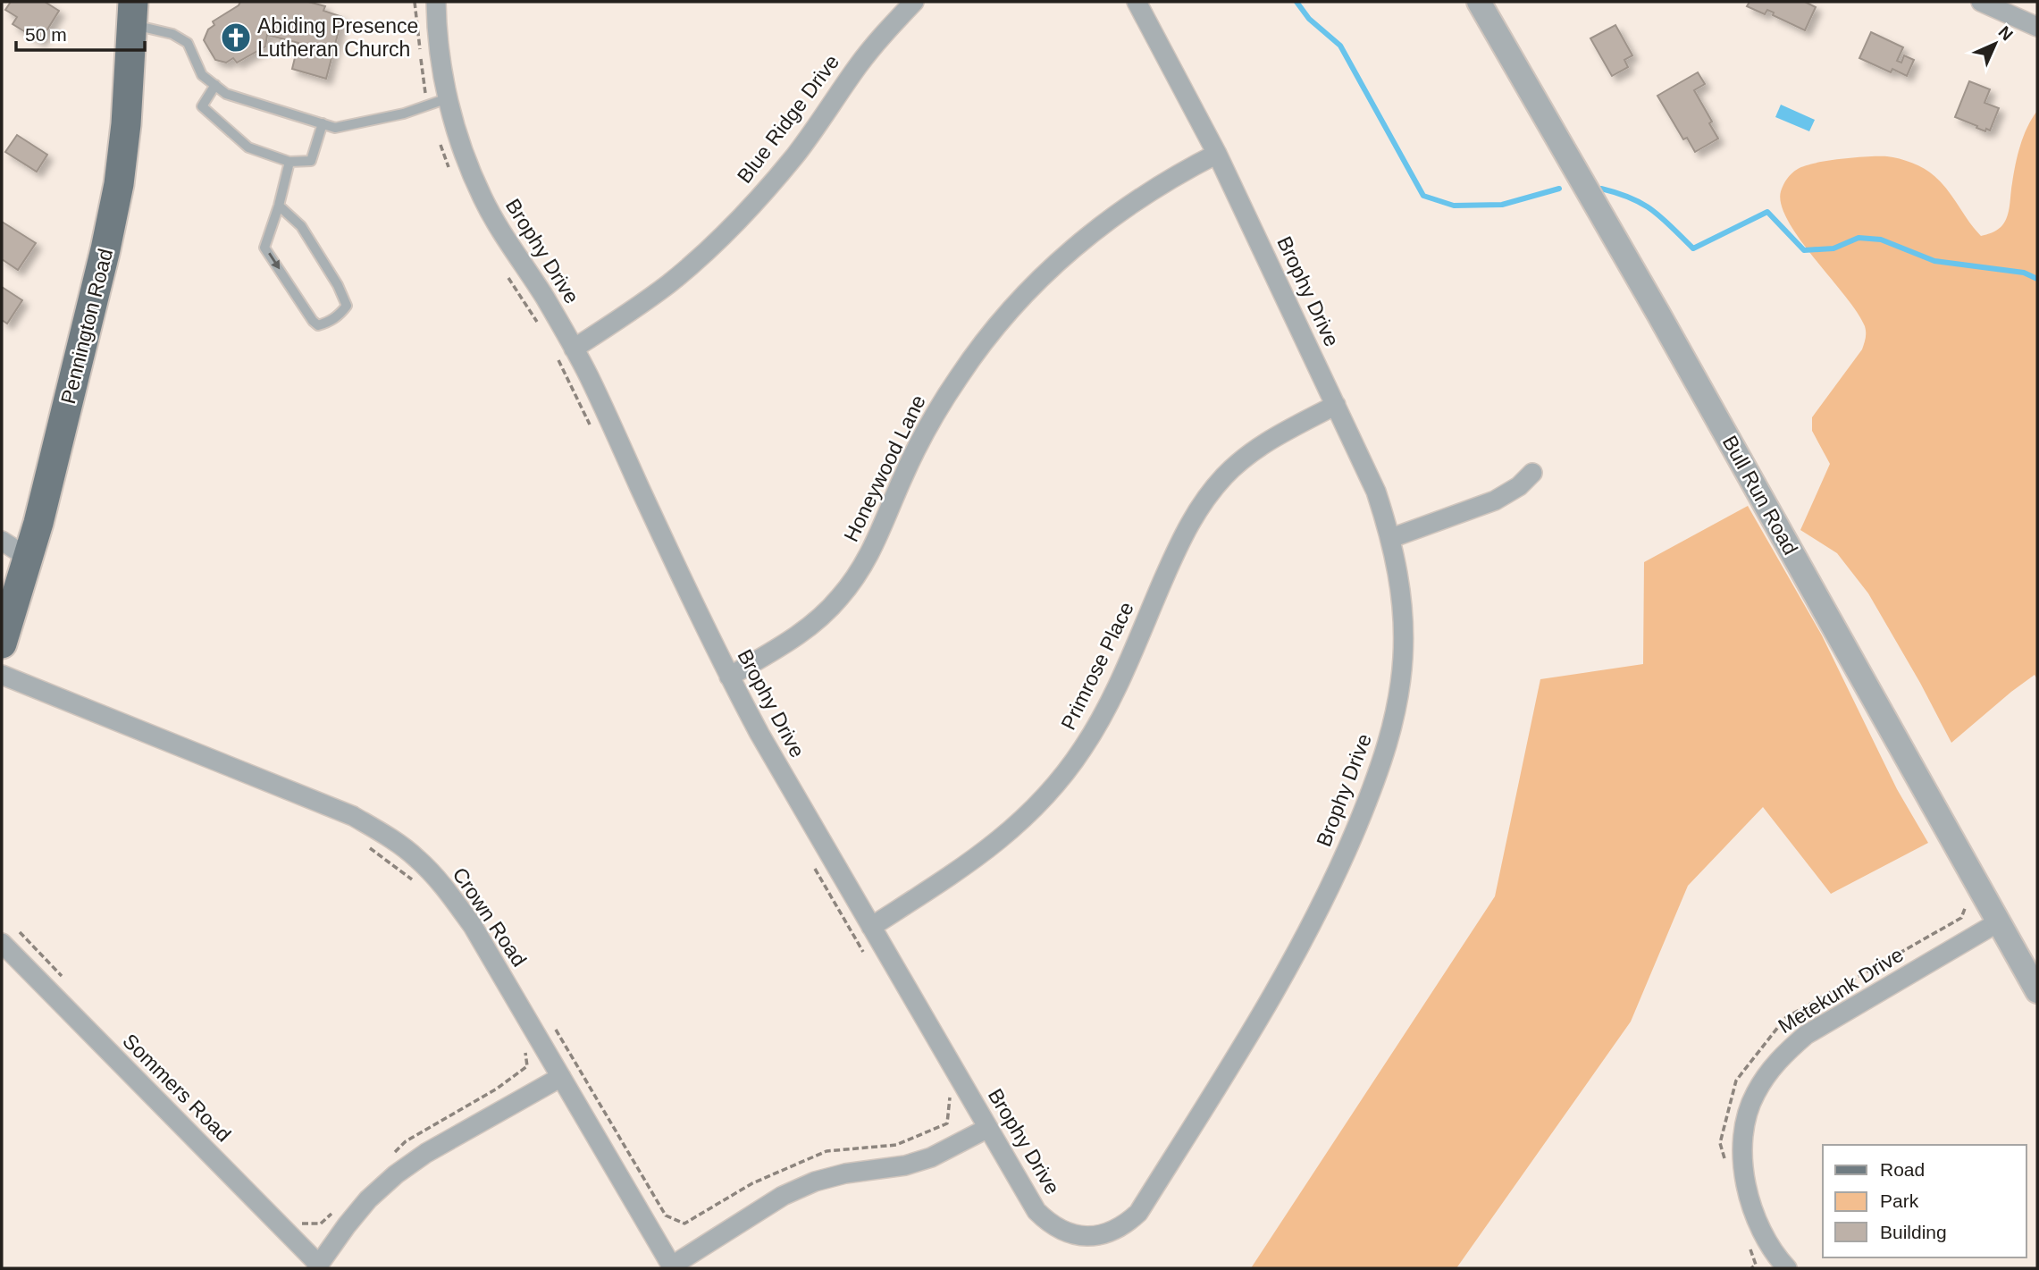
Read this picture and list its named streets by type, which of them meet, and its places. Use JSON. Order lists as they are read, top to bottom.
{
  "streets": {
    "main road": ["Pennington Road"],
    "street": [
      "Blue Ridge Drive",
      "Brophy Drive",
      "Honeywood Lane",
      "Bull Run Road",
      "Primrose Place",
      "Crown Road",
      "Metekunk Drive",
      "Sommers Road"
    ]
  },
  "crossings": [
    ["Blue Ridge Drive", "Brophy Drive"],
    ["Brophy Drive", "Honeywood Lane"],
    ["Brophy Drive", "Primrose Place"],
    ["Bull Run Road", "Metekunk Drive"]
  ],
  "places": {
    "church": ["Abiding Presence Lutheran Church"]
  },
  "legend": ["Road", "Park", "Building"],
  "scale_bar": "50 m",
  "north": "top right"
}
